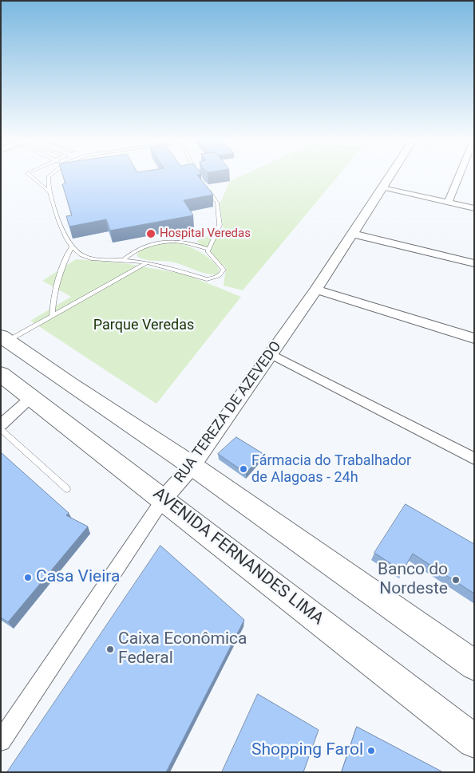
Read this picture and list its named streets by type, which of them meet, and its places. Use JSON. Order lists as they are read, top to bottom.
{
  "streets": {
    "highway": ["AVENIDA FERNANDES LIMA"],
    "street": ["RUA TEREZA DE AZEVEDO"]
  },
  "crossings": [
    ["RUA TEREZA DE AZEVEDO", "AVENIDA FERNANDES LIMA"]
  ],
  "parks": ["Parque Veredas"],
  "places": [
    "Hospital Veredas",
    "Fármacia do Trabalhador de Alagoas - 24h",
    "Casa Vieira",
    "Banco do Nordeste",
    "Caixa Econômica Federal",
    "Shopping Farol"
  ]
}
